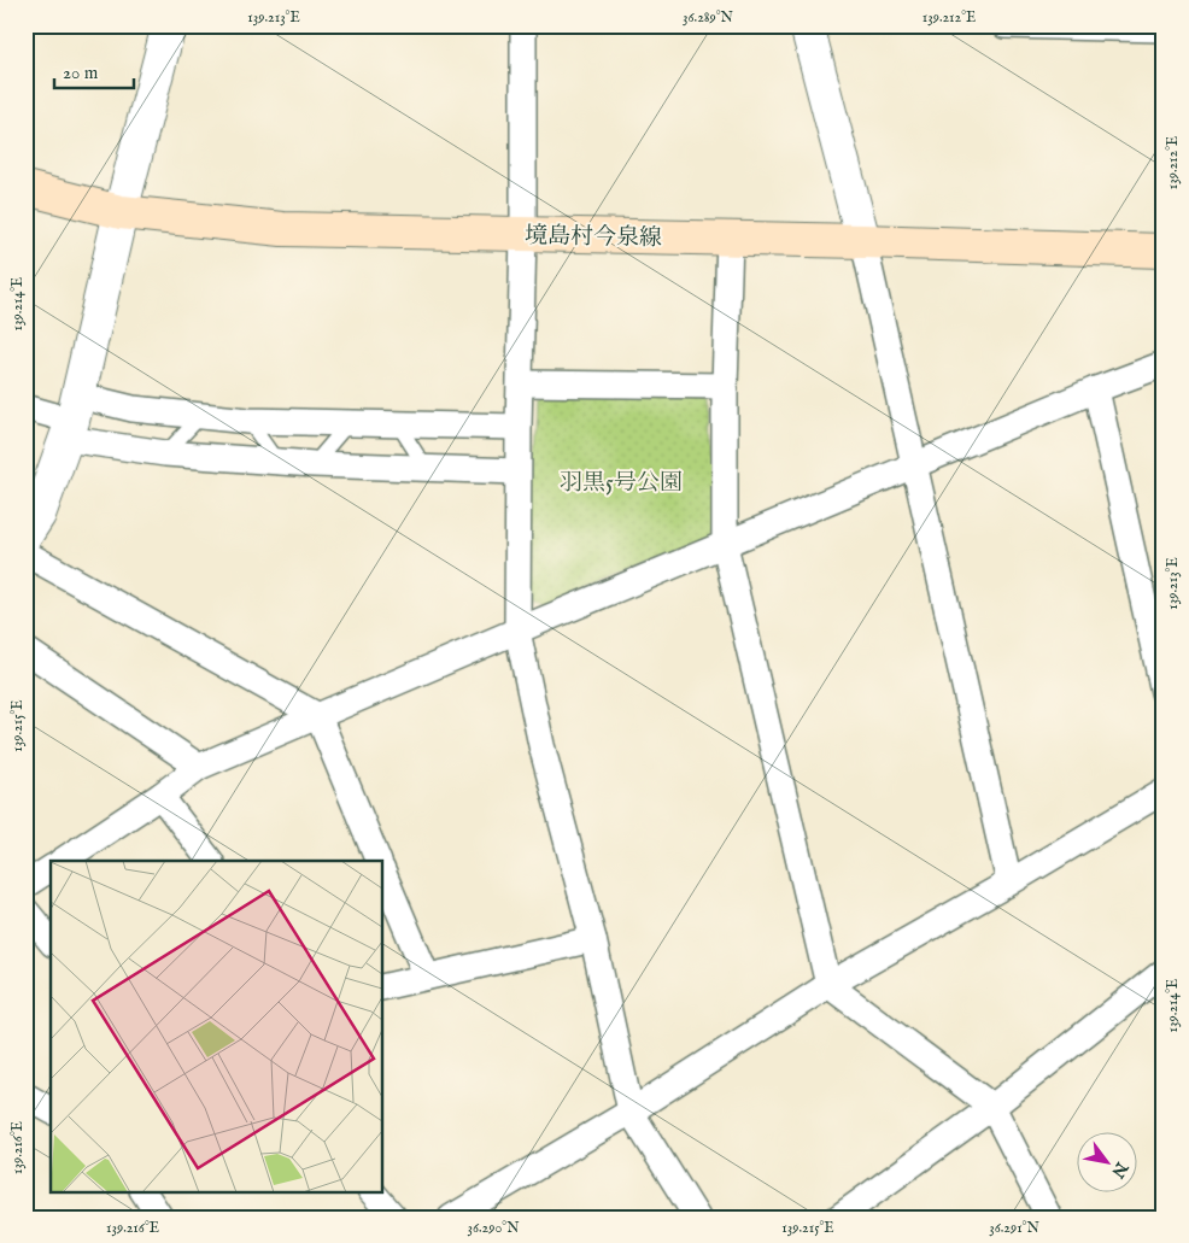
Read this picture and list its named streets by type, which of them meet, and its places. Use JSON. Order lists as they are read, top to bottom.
{
  "streets": {
    "main road": ["境島村今泉線"]
  },
  "parks": ["羽黒5号公園"],
  "scale_bar": "20 m",
  "north": "bottom right",
  "coordinates": [
    "139.213°E",
    "36.289°N",
    "139.212°E",
    "139.214°E",
    "139.215°E",
    "139.216°E",
    "36.290°N",
    "36.291°N"
  ]
}
